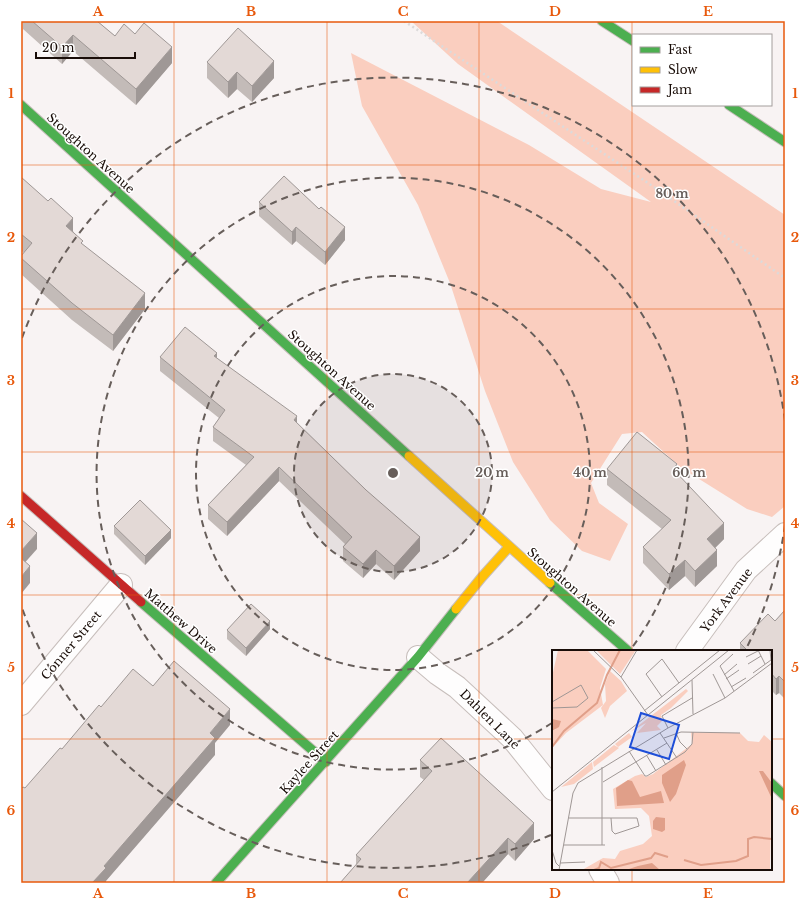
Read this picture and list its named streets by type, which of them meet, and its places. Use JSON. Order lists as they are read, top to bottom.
{
  "streets": {
    "street": [
      "Stoughton Avenue",
      "York Avenue",
      "Matthew Drive",
      "Conner Street",
      "Dahlen Lane",
      "Kaylee Street"
    ]
  },
  "crossings": [
    ["Stoughton Avenue", "Kaylee Street"],
    ["Matthew Drive", "Conner Street"],
    ["Matthew Drive", "Kaylee Street"],
    ["Dahlen Lane", "Kaylee Street"]
  ],
  "legend": ["Fast", "Slow", "Jam"],
  "scale_bar": "20 m",
  "grid": {
    "columns": [
      "A",
      "B",
      "C",
      "D",
      "E"
    ],
    "rows": [
      "1",
      "2",
      "3",
      "4",
      "5",
      "6"
    ]
  },
  "rings": [
    "80 m",
    "20 m",
    "40 m",
    "60 m"
  ]
}
